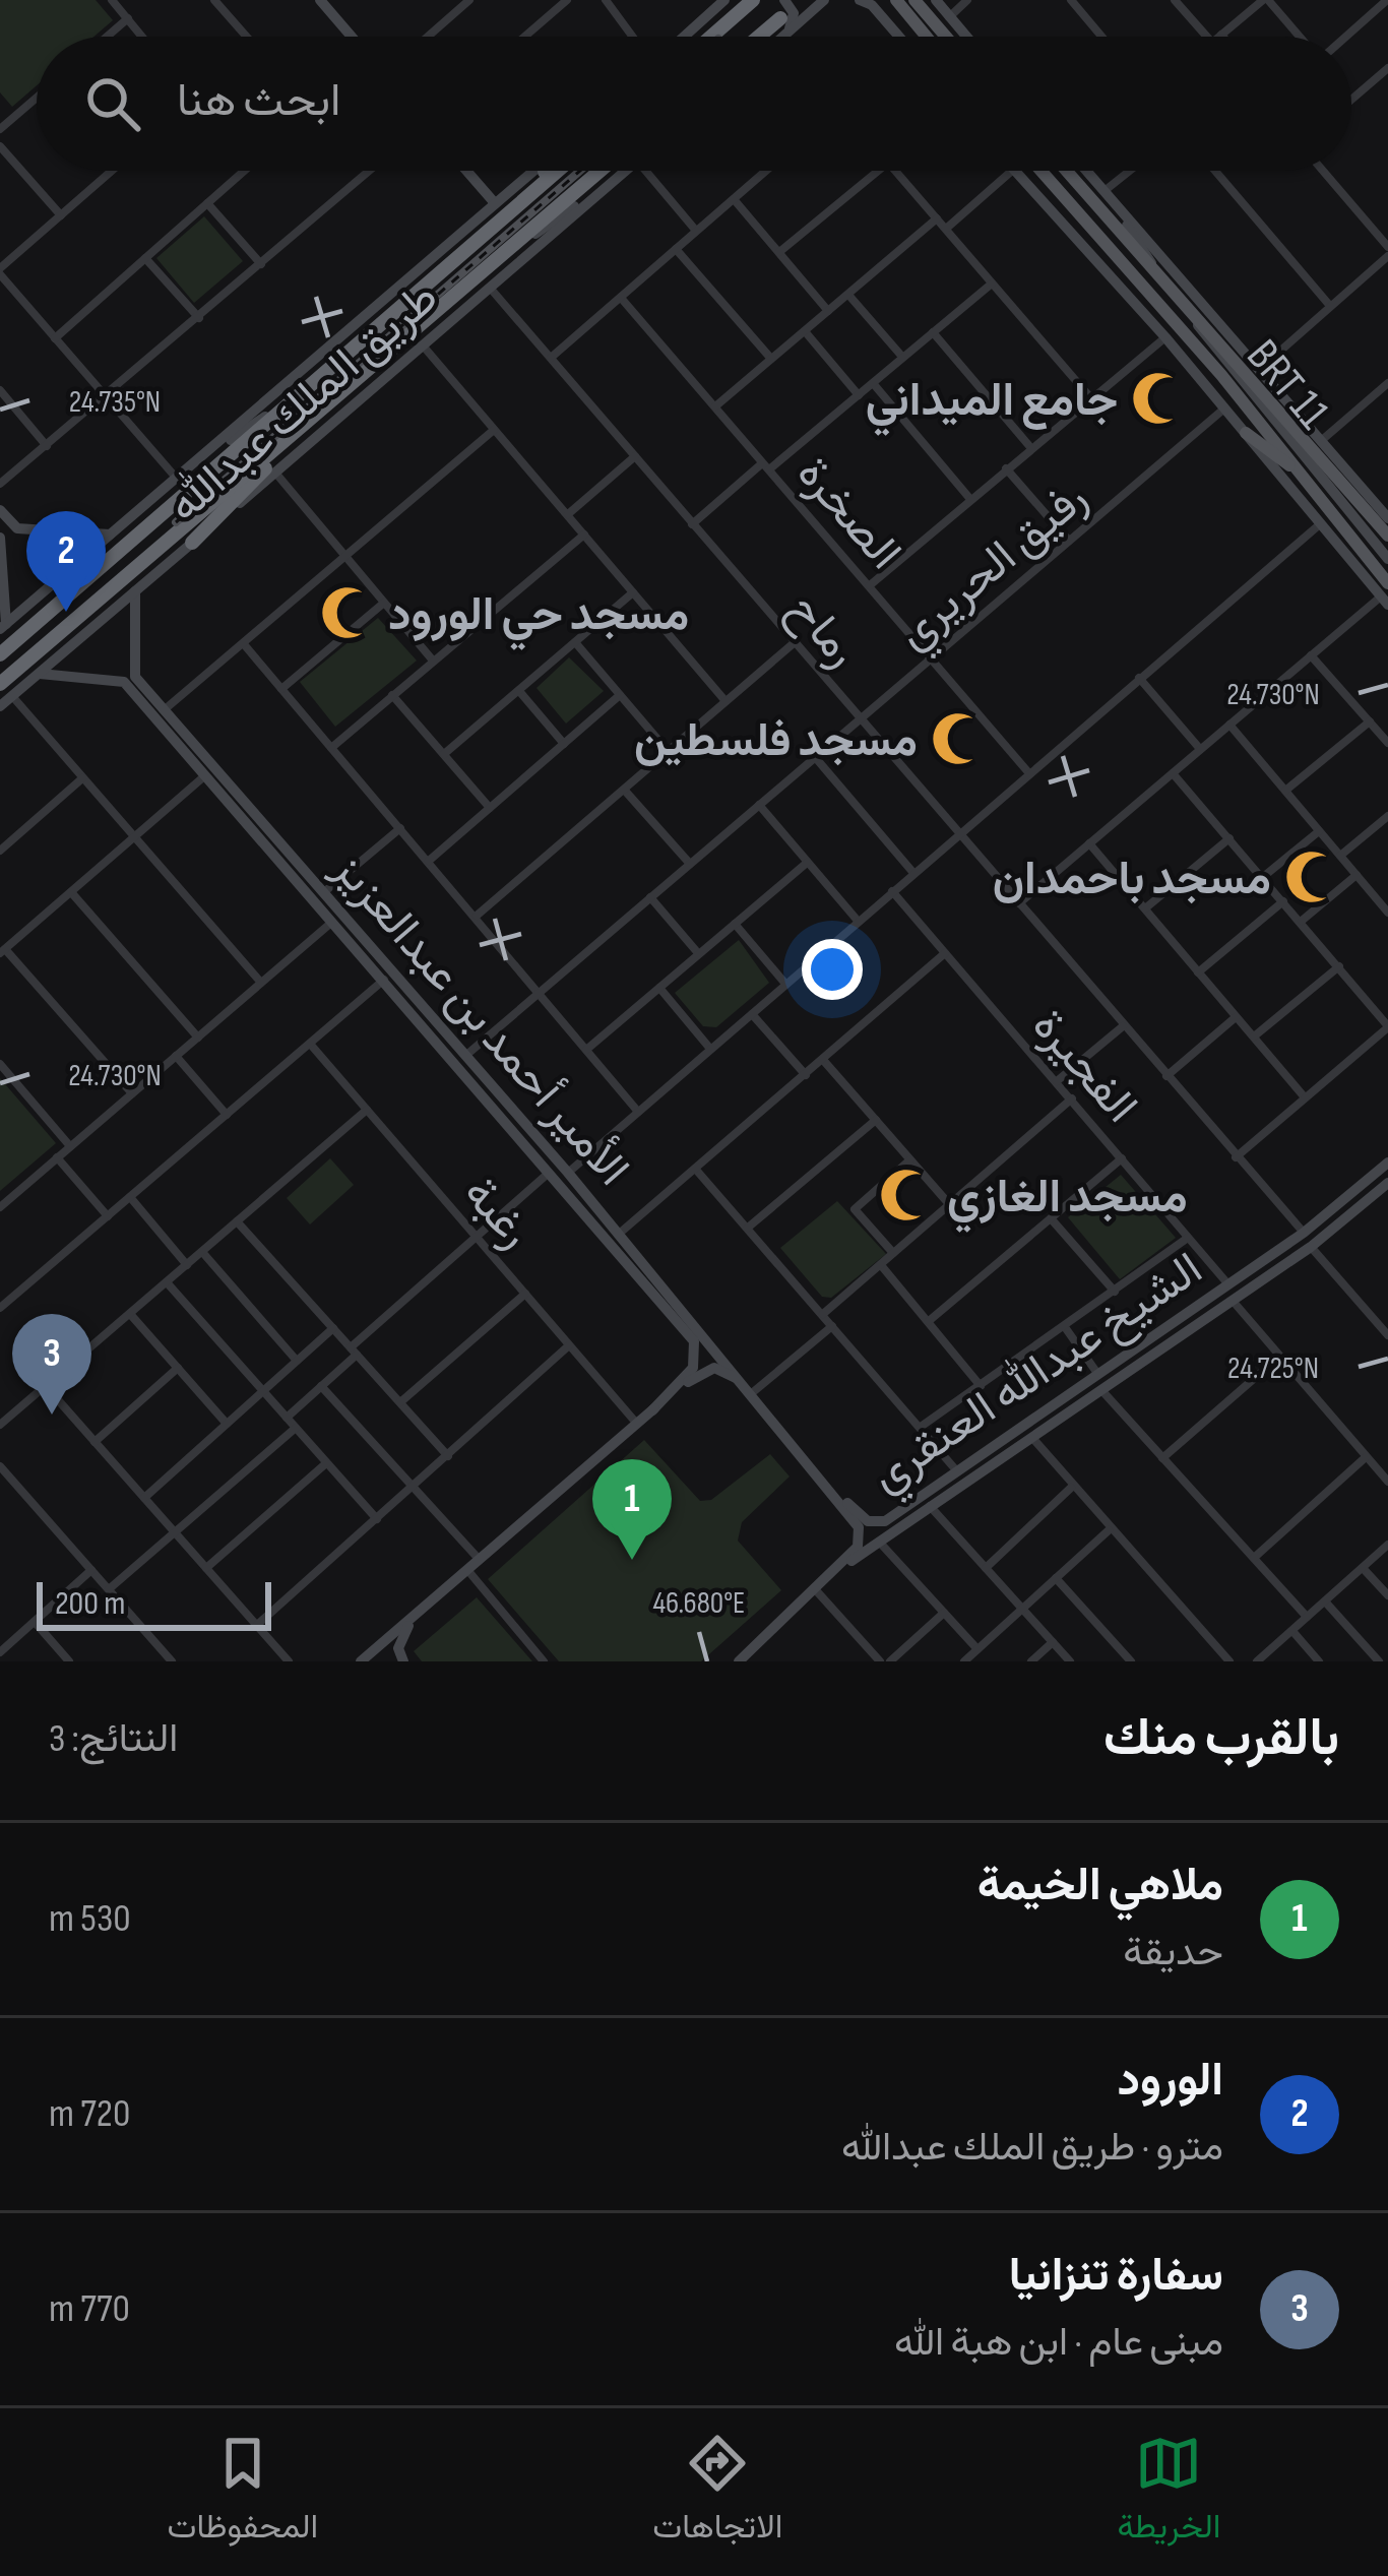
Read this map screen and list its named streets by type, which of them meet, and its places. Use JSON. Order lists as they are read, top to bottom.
{
  "streets": {
    "highway": ["طريق الملك عبدالله"],
    "street": [
      "BRT 11",
      "الصخرة",
      "رفيق الحريري",
      "رماح",
      "الأمير أحمد بن عبدالعزيز",
      "الفجيرة",
      "رغبة",
      "الشيخ عبدالله العنقري"
    ]
  },
  "crossings": [
    ["طريق الملك عبدالله", "رماح"],
    ["طريق الملك عبدالله", "الأمير أحمد بن عبدالعزيز"],
    ["الصخرة", "رفيق الحريري"],
    ["رفيق الحريري", "رماح"],
    ["رفيق الحريري", "الأمير أحمد بن عبدالعزيز"],
    ["رماح", "الشيخ عبدالله العنقري"],
    ["الأمير أحمد بن عبدالعزيز", "الشيخ عبدالله العنقري"],
    ["الفجيرة", "الشيخ عبدالله العنقري"]
  ],
  "places": {
    "mosque": [
      "جامع الميداني",
      "مسجد حي الورود",
      "مسجد فلسطين",
      "مسجد باحمدان",
      "مسجد الغازي"
    ]
  },
  "scale_bar": "200 m",
  "page": {
    "search": "ابحث هنا",
    "pins": ["2", "3", "1"],
    "scale": "200 m",
    "heading": ["بالقرب منك", "النتائج: 3"],
    "list": [
      {
        "mark": "1",
        "name": "ملاهي الخيمة",
        "note": "حديقة",
        "value": "530 m"
      },
      {
        "mark": "2",
        "name": "الورود",
        "note": "مترو · طريق الملك عبدالله",
        "value": "720 m"
      },
      {
        "mark": "3",
        "name": "سفارة تنزانيا",
        "note": "مبنى عام · ابن هبة الله",
        "value": "770 m"
      }
    ],
    "nav": ["الخريطة", "الاتجاهات", "المحفوظات"]
  },
  "coordinates": [
    "24.735°N",
    "24.730°N",
    "24.725°N",
    "46.680°E"
  ]
}
